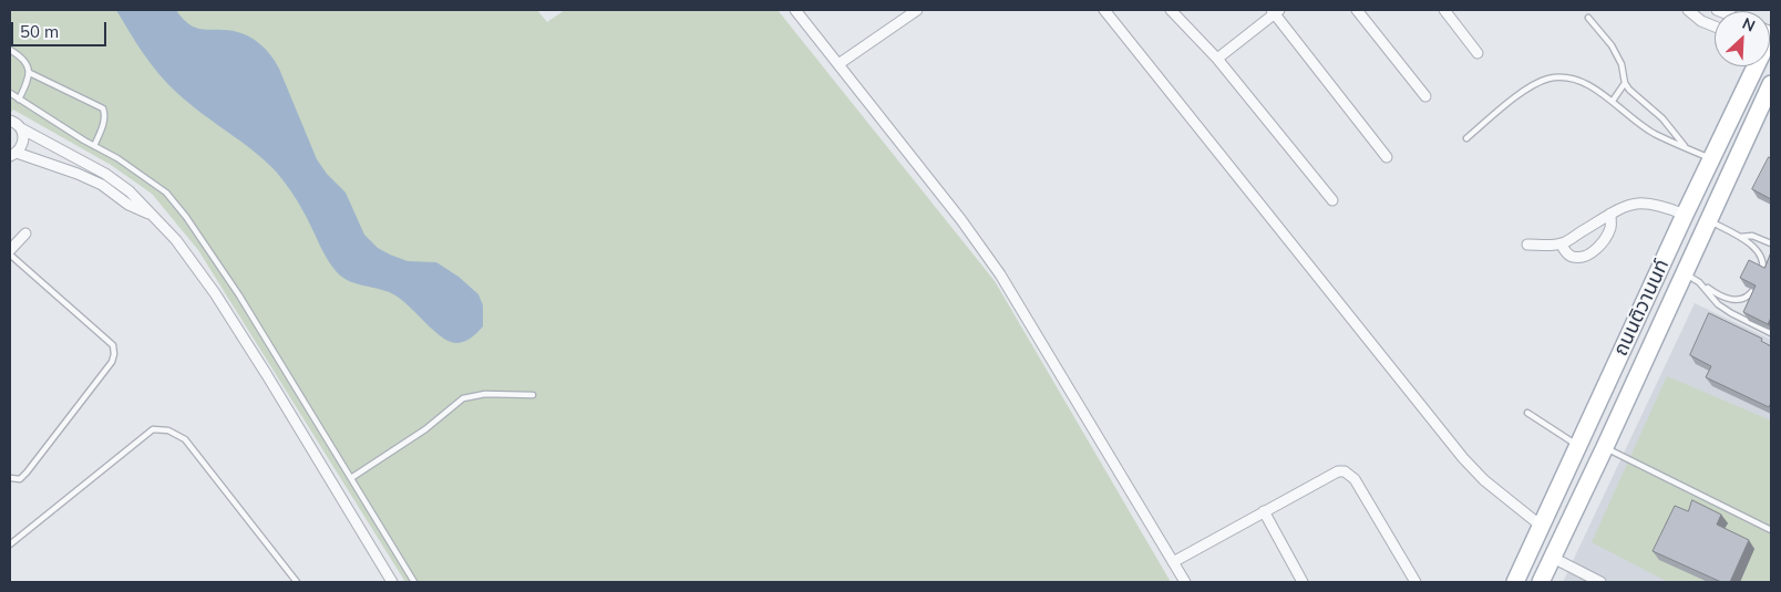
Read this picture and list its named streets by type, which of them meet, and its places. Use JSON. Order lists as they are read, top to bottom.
{
  "streets": {
    "main road": ["ถนนติวานนท์"]
  },
  "scale_bar": "50 m",
  "north": "top right"
}
